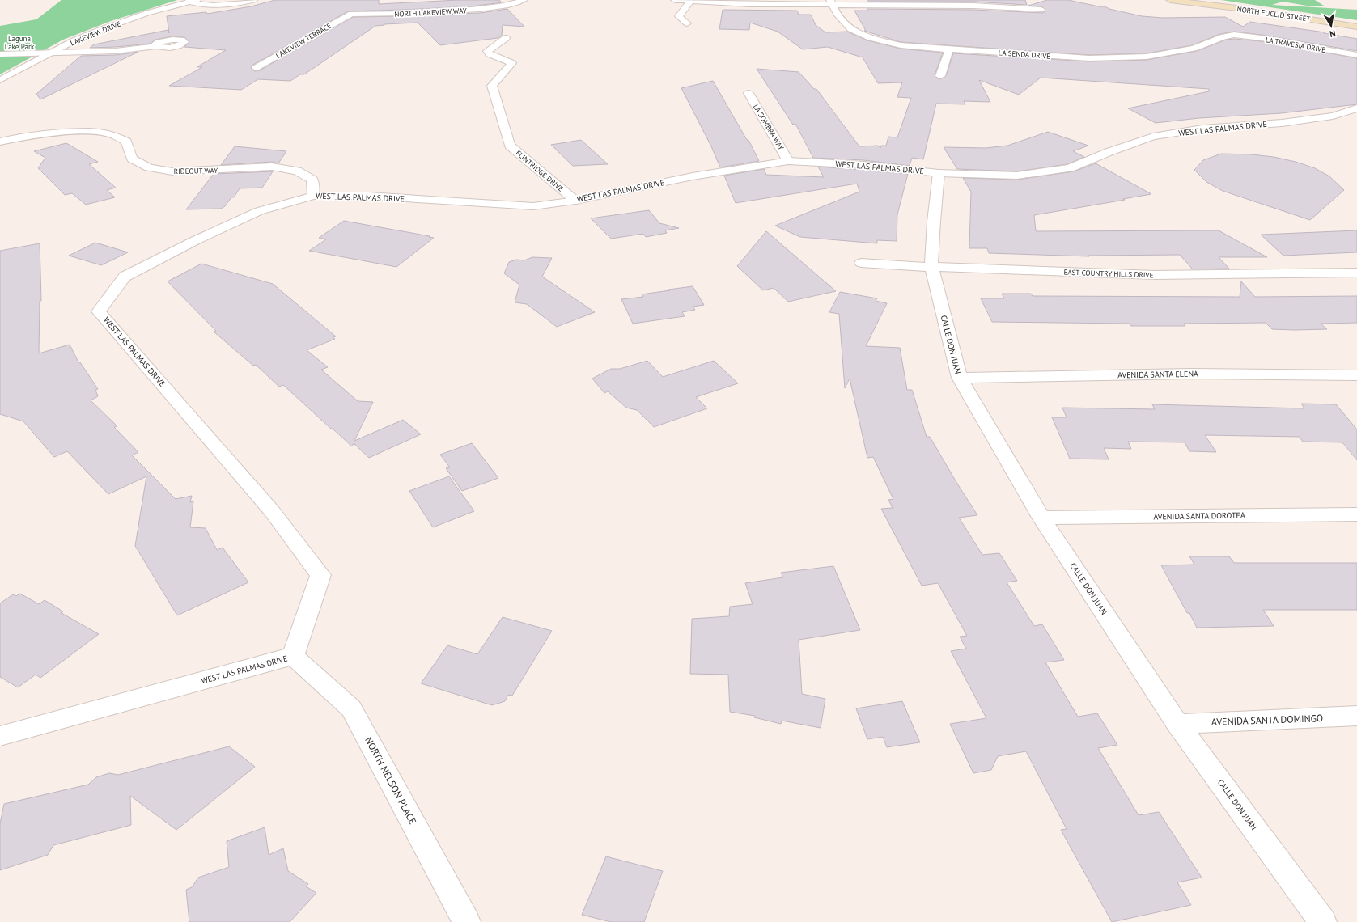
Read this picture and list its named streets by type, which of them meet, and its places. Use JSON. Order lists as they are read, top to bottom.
{
  "streets": {
    "main road": ["NORTH EUCLID STREET"],
    "street": [
      "NORTH LAKEVIEW WAY",
      "LAKEVIEW DRIVE",
      "LAKEVIEW TERRACE",
      "LA TRAVESIA DRIVE",
      "LA SENDA DRIVE",
      "LA SOMBRA WAY",
      "WEST LAS PALMAS DRIVE",
      "RIDEOUT WAY",
      "FLINTRIDGE DRIVE",
      "EAST COUNTRY HILLS DRIVE",
      "CALLE DON JUAN",
      "AVENIDA SANTA ELENA",
      "AVENIDA SANTA DOROTEA",
      "AVENIDA SANTA DOMINGO",
      "NORTH NELSON PLACE"
    ]
  },
  "crossings": [
    ["NORTH LAKEVIEW WAY", "LAKEVIEW TERRACE"],
    ["LA TRAVESIA DRIVE", "LA SENDA DRIVE"],
    ["LA SOMBRA WAY", "WEST LAS PALMAS DRIVE"],
    ["WEST LAS PALMAS DRIVE", "RIDEOUT WAY"],
    ["WEST LAS PALMAS DRIVE", "FLINTRIDGE DRIVE"],
    ["WEST LAS PALMAS DRIVE", "CALLE DON JUAN"],
    ["WEST LAS PALMAS DRIVE", "NORTH NELSON PLACE"],
    ["EAST COUNTRY HILLS DRIVE", "CALLE DON JUAN"],
    ["CALLE DON JUAN", "AVENIDA SANTA ELENA"],
    ["CALLE DON JUAN", "AVENIDA SANTA DOROTEA"],
    ["CALLE DON JUAN", "AVENIDA SANTA DOMINGO"]
  ],
  "parks": ["Laguna Lake Park"],
  "north": "bottom"
}
